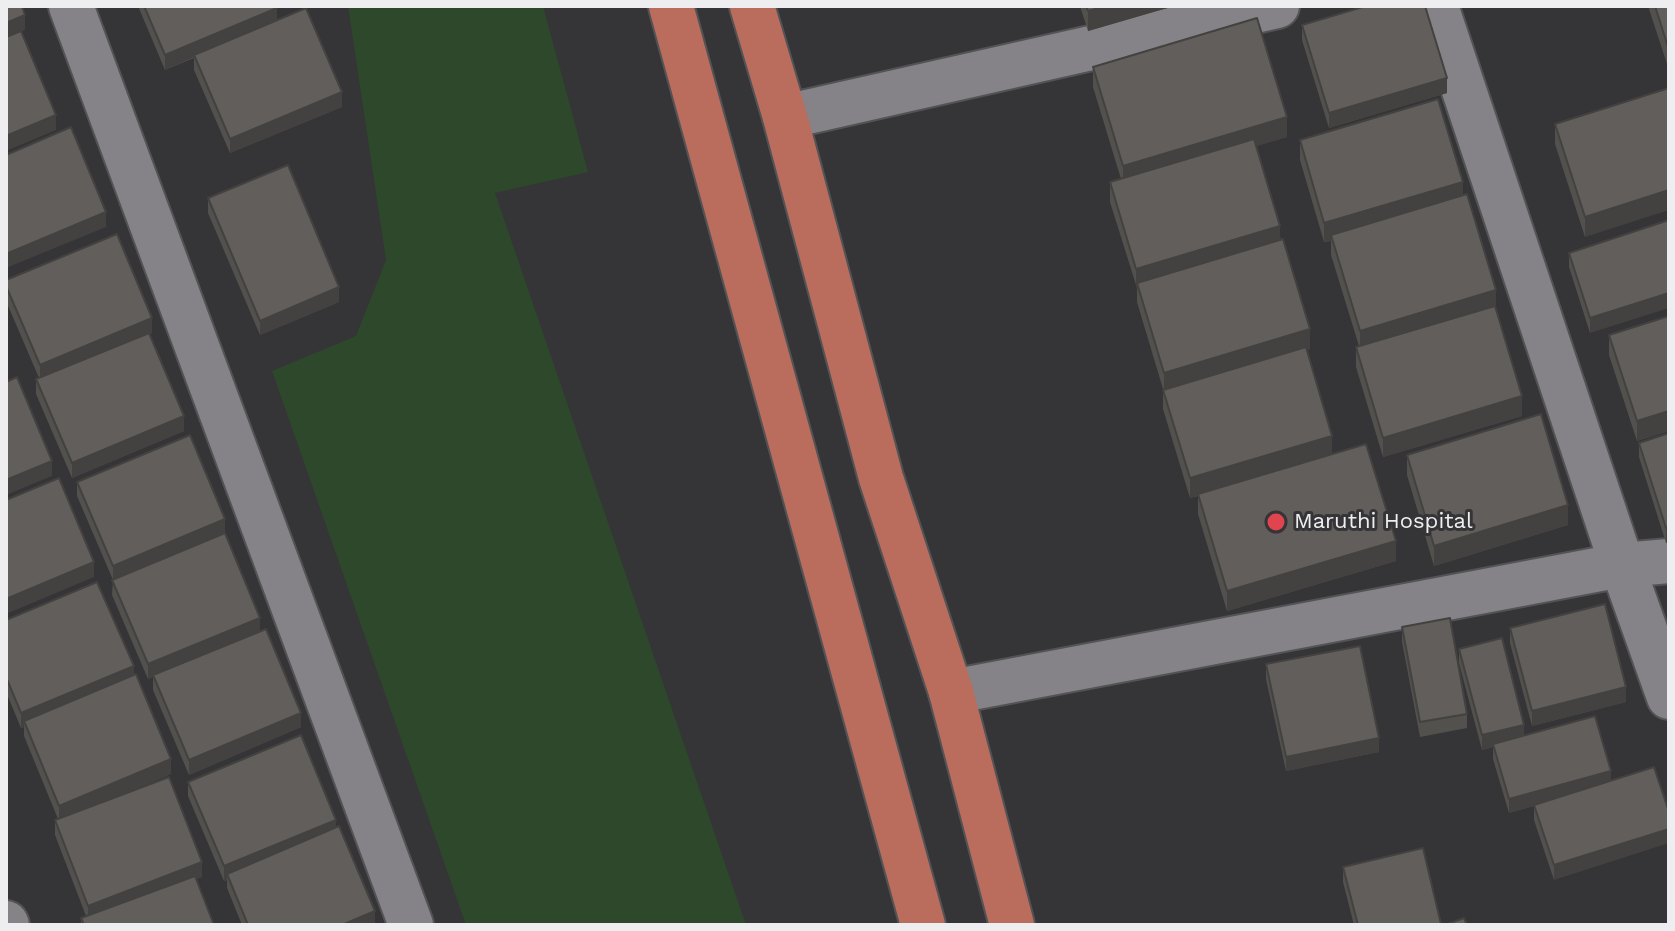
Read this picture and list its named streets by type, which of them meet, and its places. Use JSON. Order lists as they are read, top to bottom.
{
  "places": ["Maruthi Hospital"]
}
